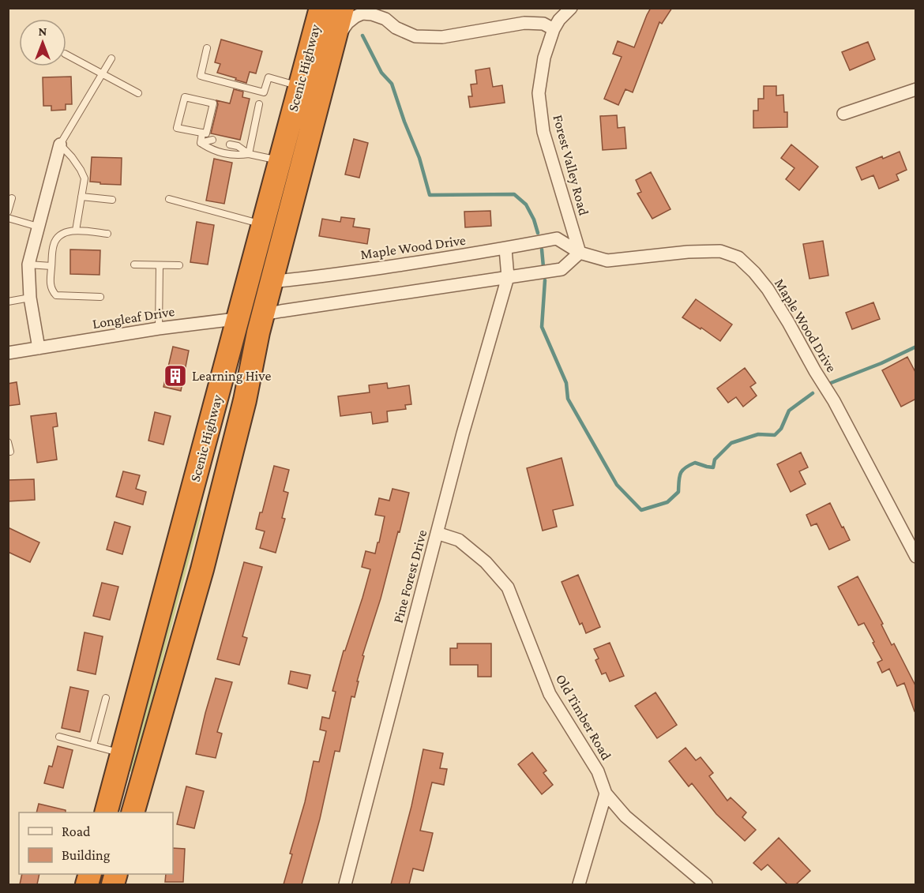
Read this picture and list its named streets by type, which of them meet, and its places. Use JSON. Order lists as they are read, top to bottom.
{
  "streets": {
    "highway": ["Scenic Highway"],
    "street": [
      "Forest Valley Road",
      "Maple Wood Drive",
      "Longleaf Drive",
      "Pine Forest Drive",
      "Old Timber Road"
    ]
  },
  "crossings": [
    ["Scenic Highway", "Maple Wood Drive"],
    ["Scenic Highway", "Longleaf Drive"],
    ["Forest Valley Road", "Maple Wood Drive"],
    ["Pine Forest Drive", "Old Timber Road"]
  ],
  "places": {
    "building": ["Learning Hive"]
  },
  "legend": ["Road", "Building"],
  "north": "top"
}
